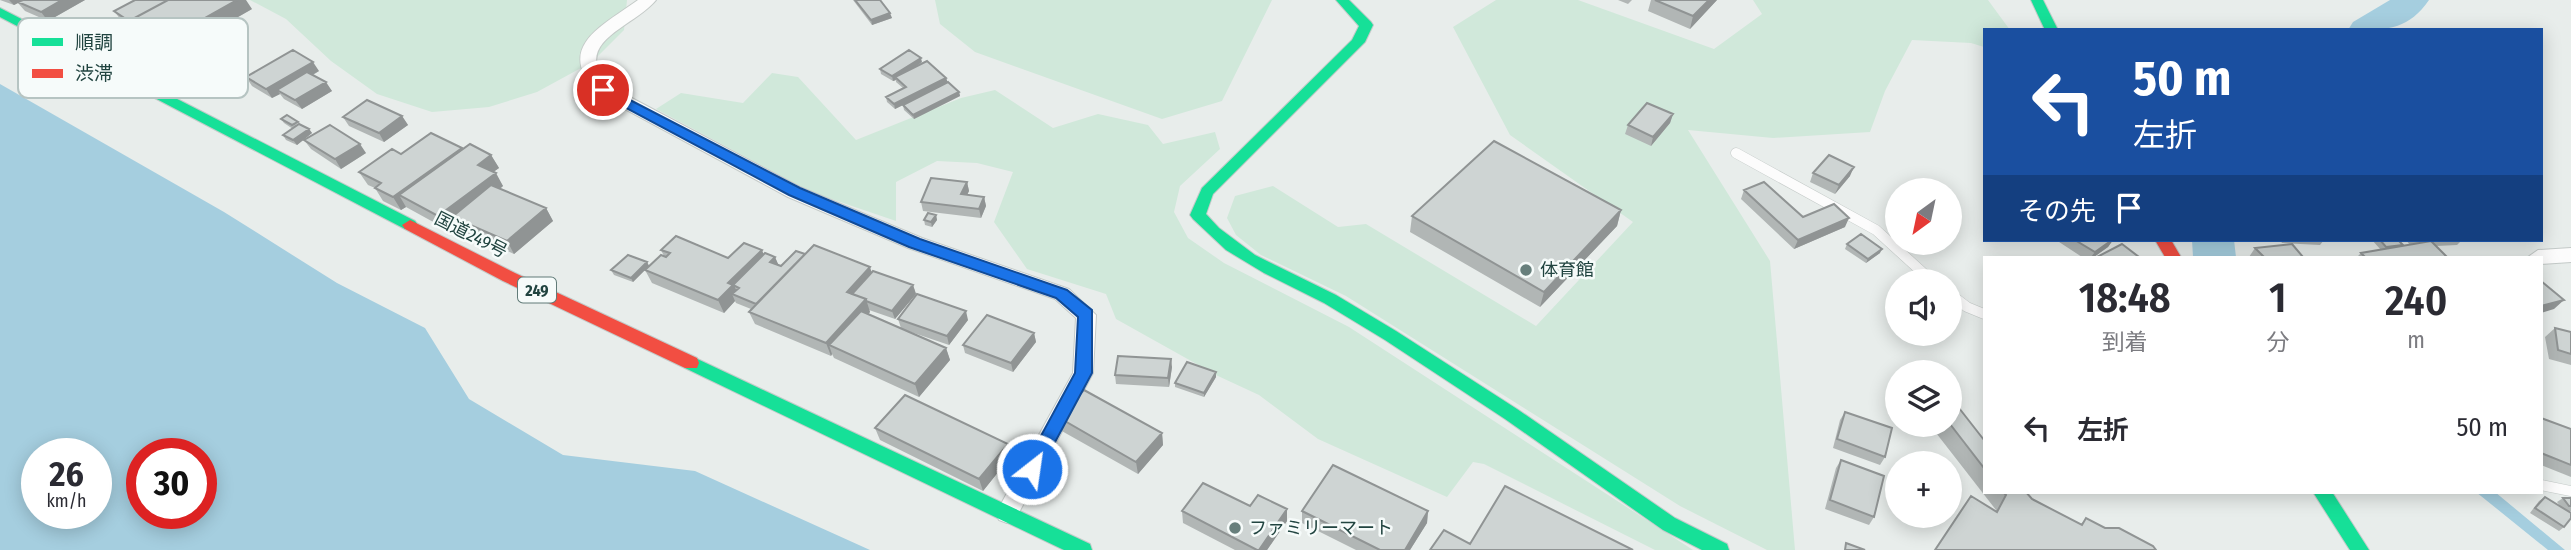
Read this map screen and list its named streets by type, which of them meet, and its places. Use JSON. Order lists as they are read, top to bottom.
{
  "streets": {
    "main road": ["国道249号", "249"]
  },
  "places": ["体育館", "ファミリーマート"],
  "legend": ["順調", "渋滞"],
  "north": "bottom left",
  "page": {
    "turn": ["50 m", "左折"],
    "then": "その先",
    "map_buttons": "+",
    "eta": [
      "18:48",
      "到着",
      "1",
      "分",
      "240",
      "m"
    ],
    "list": [
      {
        "name": "左折",
        "value": "50 m"
      }
    ],
    "speed": "26 km/h",
    "limit": "30"
  }
}
